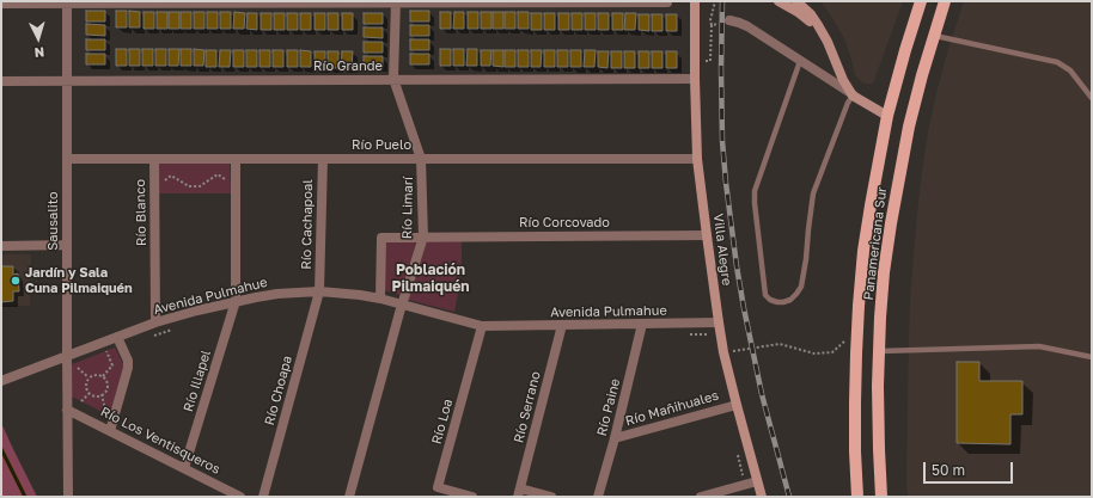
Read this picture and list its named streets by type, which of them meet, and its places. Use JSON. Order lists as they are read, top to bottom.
{
  "streets": {
    "main road": ["Panamericana Sur", "Villa Alegre"],
    "street": [
      "Río Grande",
      "Río Puelo",
      "Río Limarí",
      "Río Blanco",
      "Sausalito",
      "Río Corcovado",
      "Río Cachapoal",
      "Avenida Pulmahue",
      "Río Illapel",
      "Río Choapa",
      "Río Serrano",
      "Río Paine",
      "Río Mañihuales",
      "Río Loa",
      "Río Los Ventisqueros"
    ]
  },
  "crossings": [
    ["Río Grande", "Río Limarí"],
    ["Río Grande", "Sausalito"],
    ["Río Grande", "Villa Alegre"],
    ["Río Puelo", "Río Limarí"],
    ["Río Puelo", "Río Blanco"],
    ["Río Puelo", "Sausalito"],
    ["Río Puelo", "Río Cachapoal"],
    ["Río Puelo", "Villa Alegre"],
    ["Río Puelo", "Río Illapel"],
    ["Río Limarí", "Río Corcovado"],
    ["Río Limarí", "Avenida Pulmahue"],
    ["Río Blanco", "Avenida Pulmahue"],
    ["Sausalito", "Avenida Pulmahue"],
    ["Sausalito", "Río Los Ventisqueros"],
    ["Río Corcovado", "Villa Alegre"],
    ["Río Corcovado", "Avenida Pulmahue"],
    ["Río Cachapoal", "Avenida Pulmahue"],
    ["Río Cachapoal", "Río Choapa"],
    ["Villa Alegre", "Avenida Pulmahue"],
    ["Villa Alegre", "Río Mañihuales"],
    ["Avenida Pulmahue", "Río Illapel"],
    ["Avenida Pulmahue", "Río Choapa"],
    ["Avenida Pulmahue", "Río Serrano"],
    ["Avenida Pulmahue", "Río Paine"],
    ["Avenida Pulmahue", "Río Loa"],
    ["Río Illapel", "Río Los Ventisqueros"],
    ["Río Paine", "Río Mañihuales"]
  ],
  "districts": ["Población Pilmaiquén"],
  "places": ["Jardín y Sala Cuna Pilmaiquén"],
  "scale_bar": "50 m",
  "north": "bottom"
}
